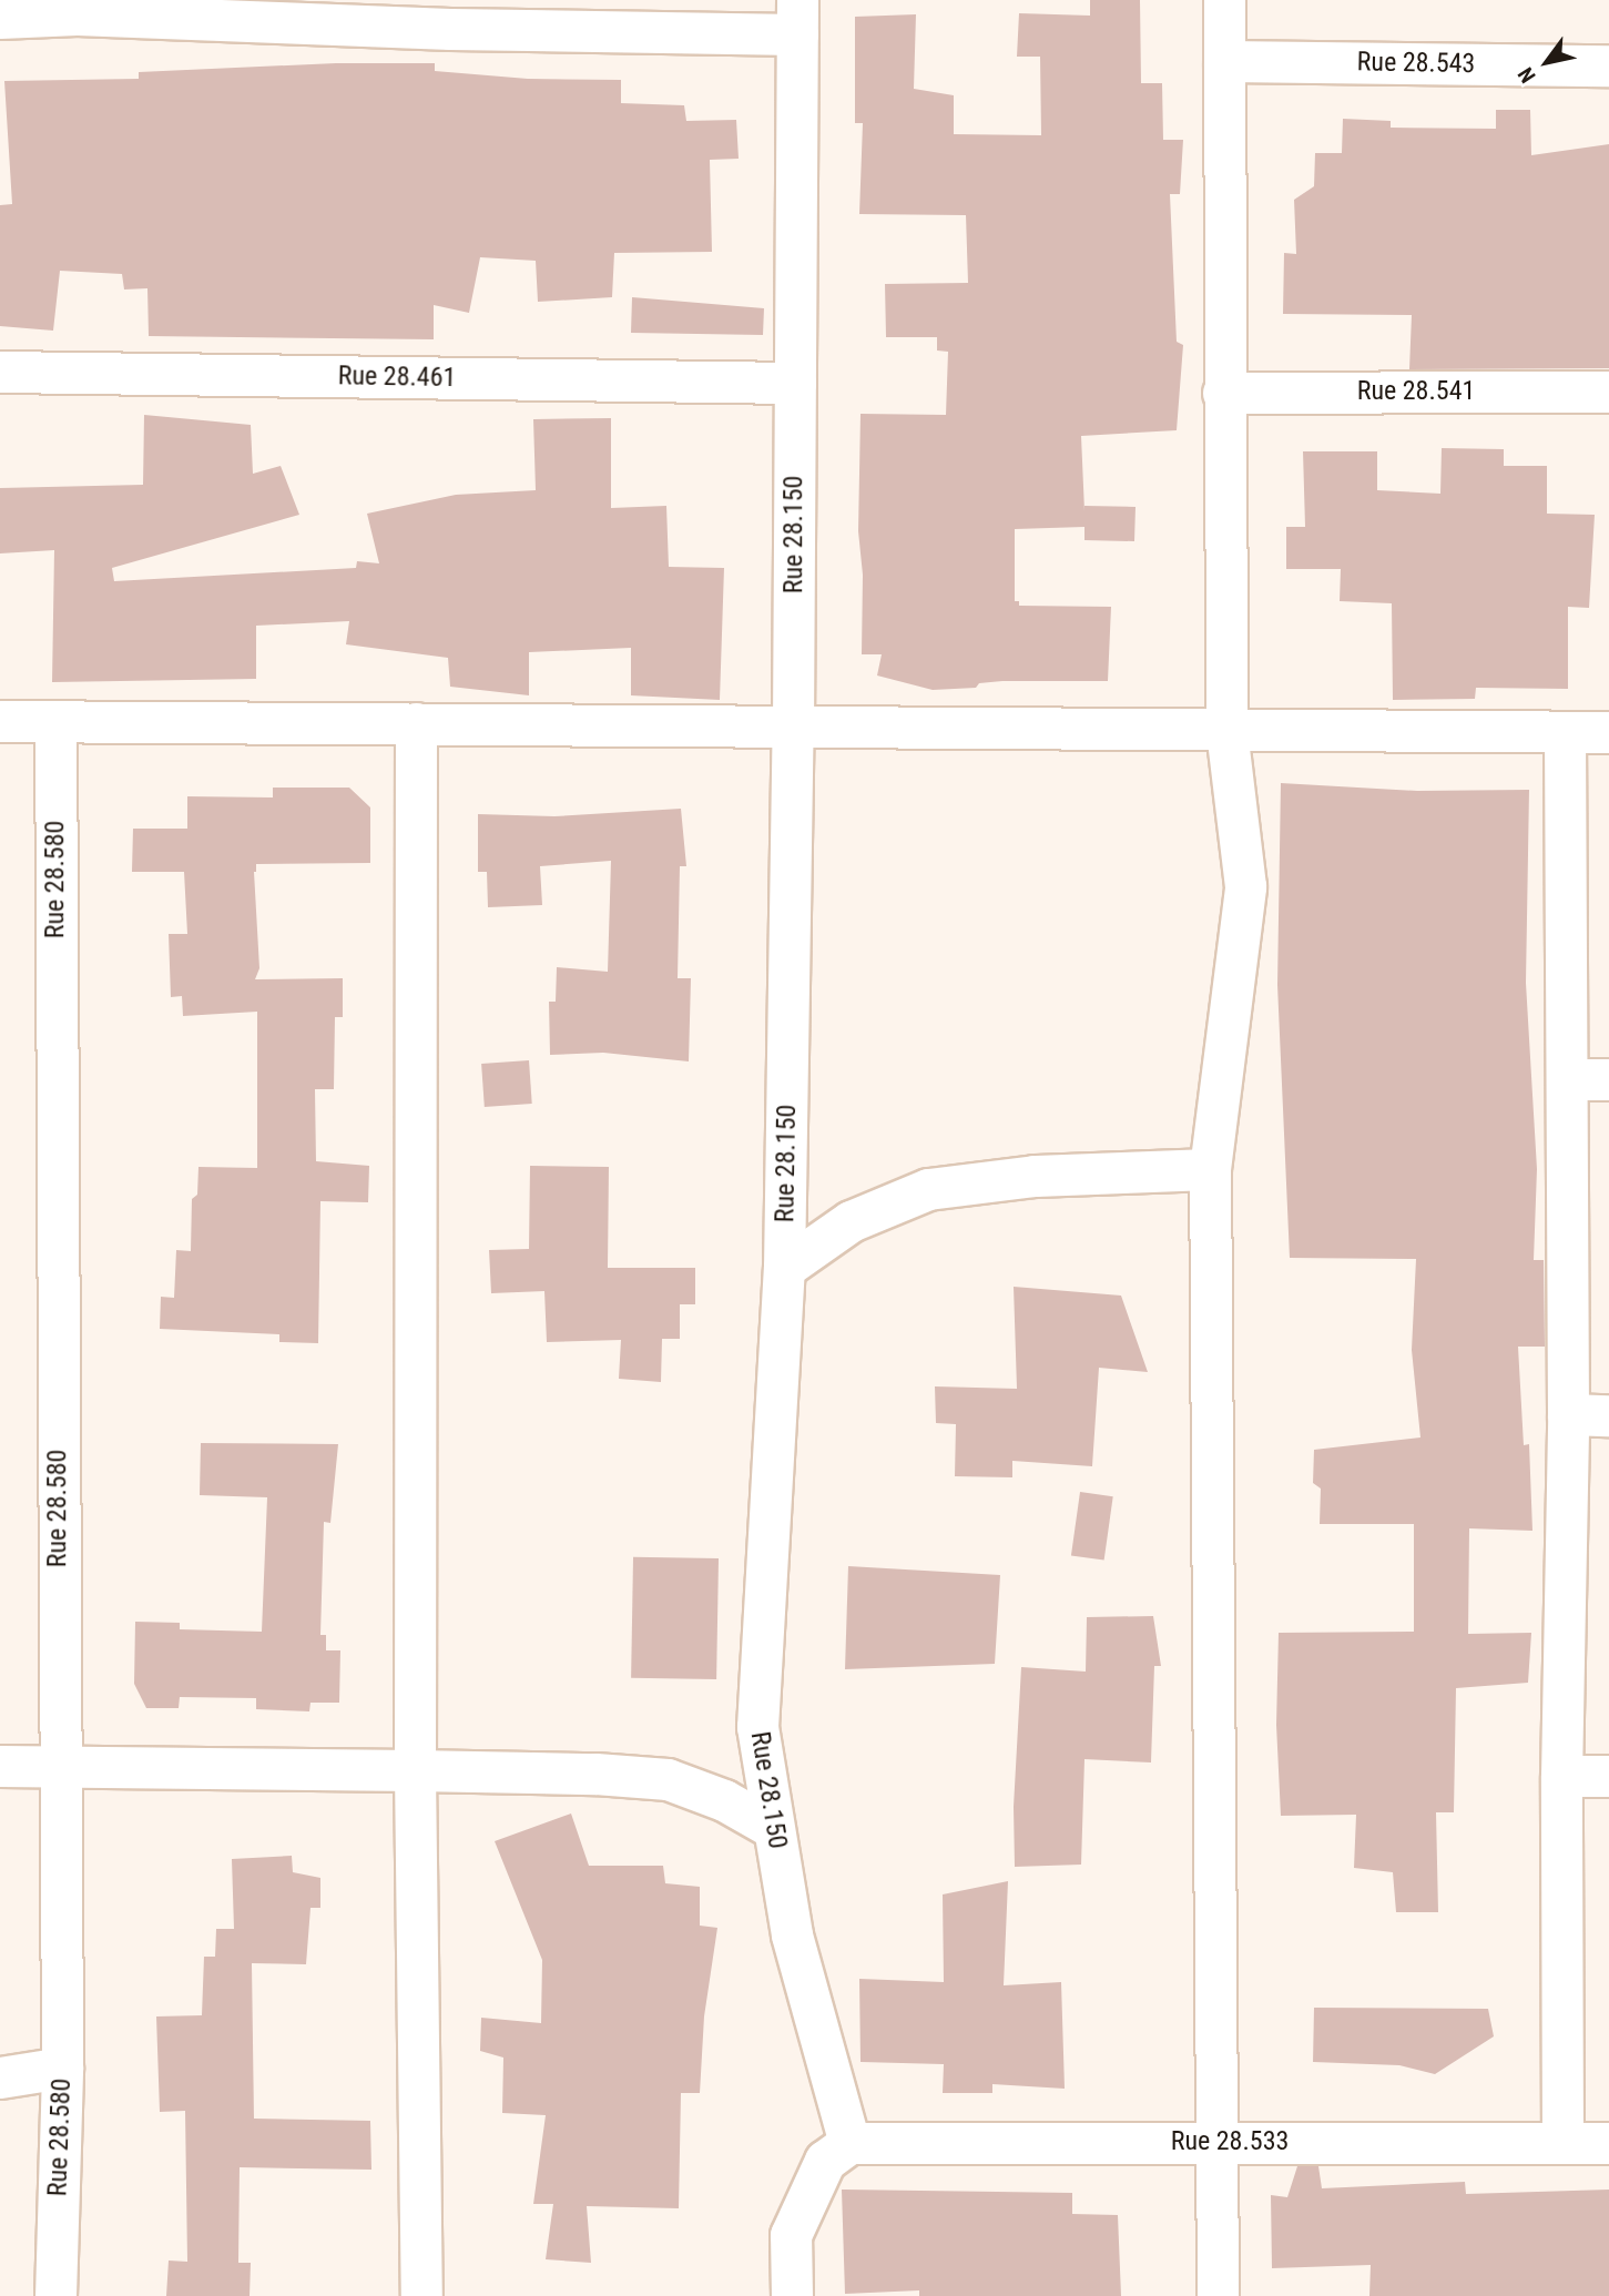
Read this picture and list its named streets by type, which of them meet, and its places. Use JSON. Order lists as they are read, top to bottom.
{
  "streets": {
    "street": [
      "Rue 28.543",
      "Rue 28.461",
      "Rue 28.541",
      "Rue 28.150",
      "Rue 28.580",
      "Rue 28.533"
    ]
  },
  "crossings": [
    ["Rue 28.461", "Rue 28.150"],
    ["Rue 28.150", "Rue 28.533"]
  ],
  "north": "bottom left"
}
